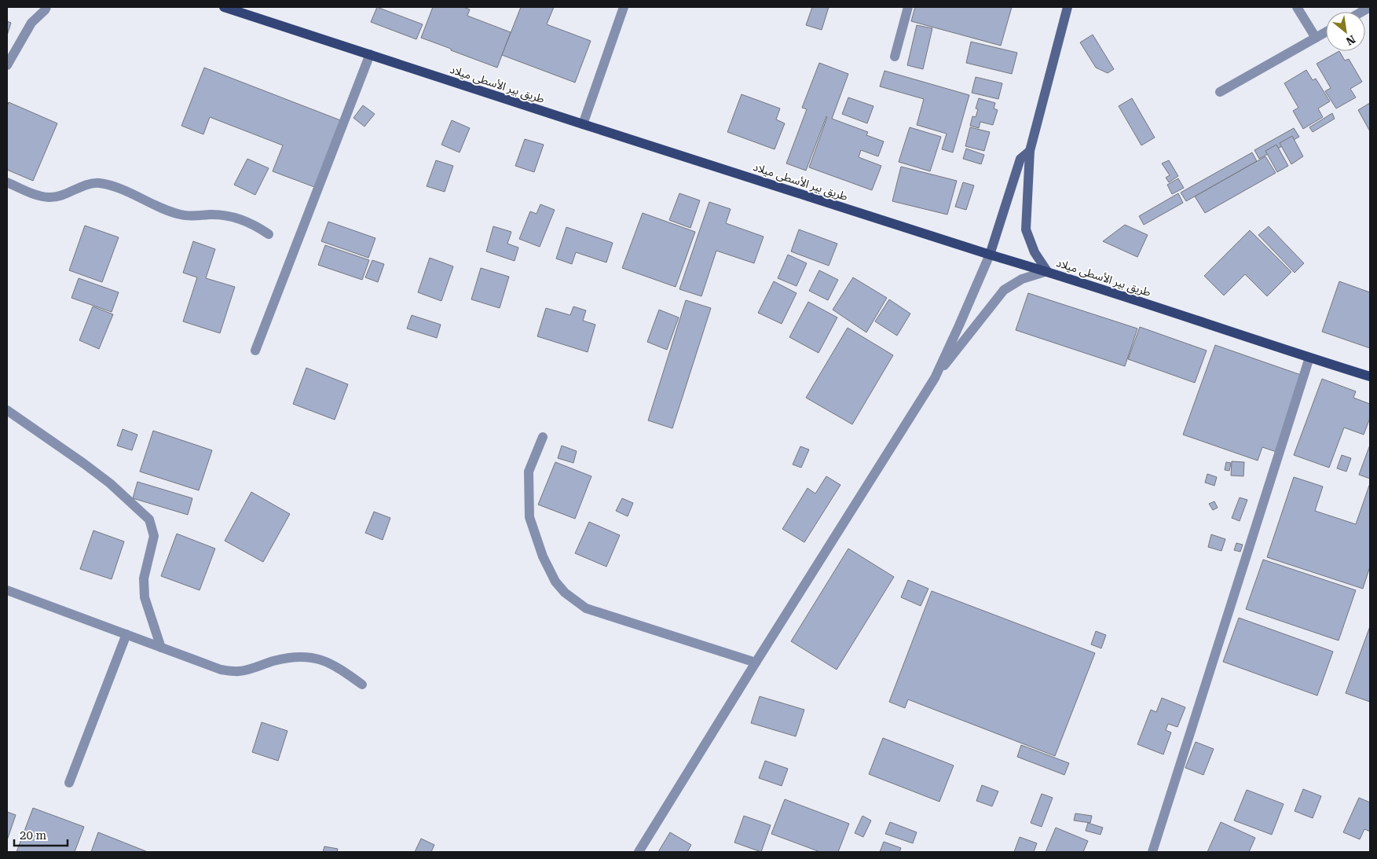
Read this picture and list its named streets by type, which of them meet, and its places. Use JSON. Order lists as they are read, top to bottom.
{
  "streets": {
    "main road": ["طريق بير الأسطى ميلاد"]
  },
  "scale_bar": "20 m",
  "north": "bottom right"
}
